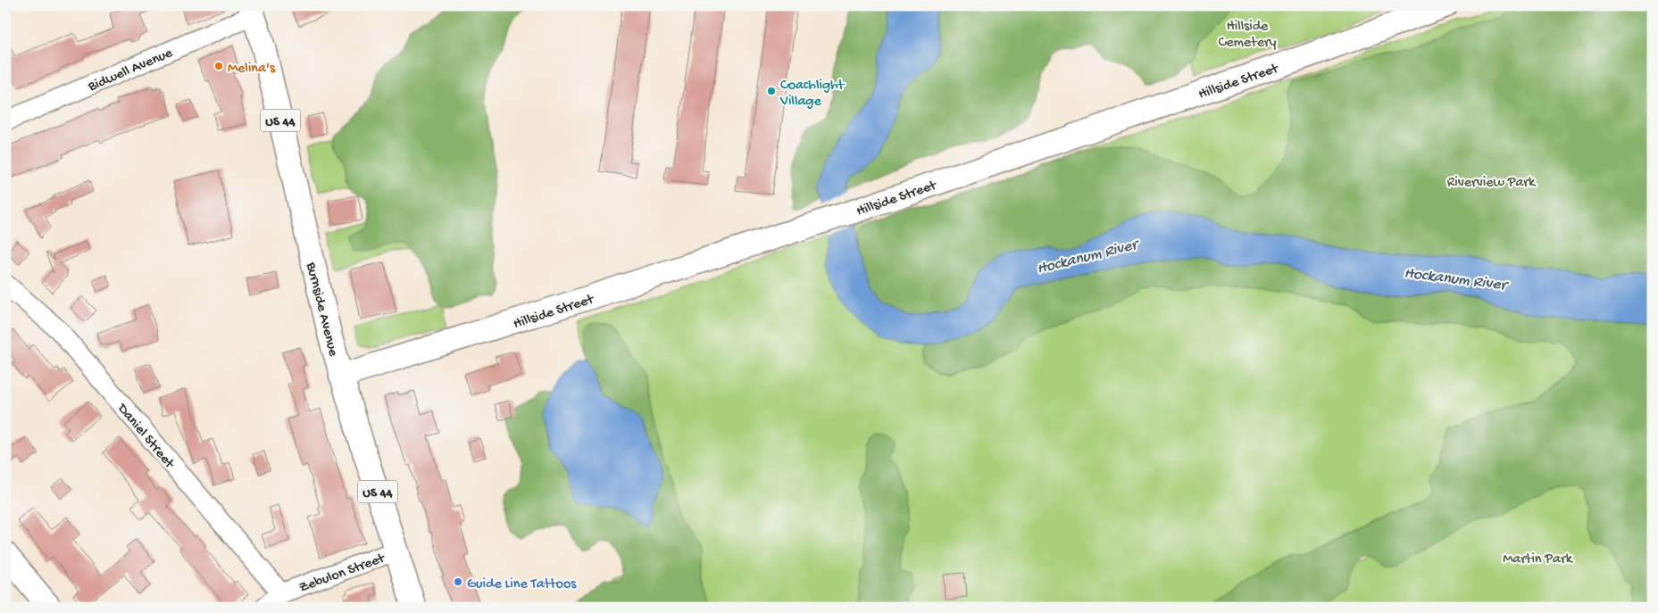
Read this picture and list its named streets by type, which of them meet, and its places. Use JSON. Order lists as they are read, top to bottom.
{
  "streets": {
    "main road": ["Hillside Street", "US 44", "Burnside Avenue"],
    "street": ["Bidwell Avenue", "Daniel Street", "Zebulon Street"]
  },
  "crossings": [
    ["Bidwell Avenue", "Burnside Avenue"],
    ["Hillside Street", "Burnside Avenue"],
    ["Burnside Avenue", "Zebulon Street"],
    ["Daniel Street", "Zebulon Street"]
  ],
  "water": ["Hockanum River"],
  "parks": ["Hillside Cemetery", "Riverview Park", "Martin Park"],
  "places": ["Melina's", "Coachlight Village", "Guide Line Tattoos"]
}
